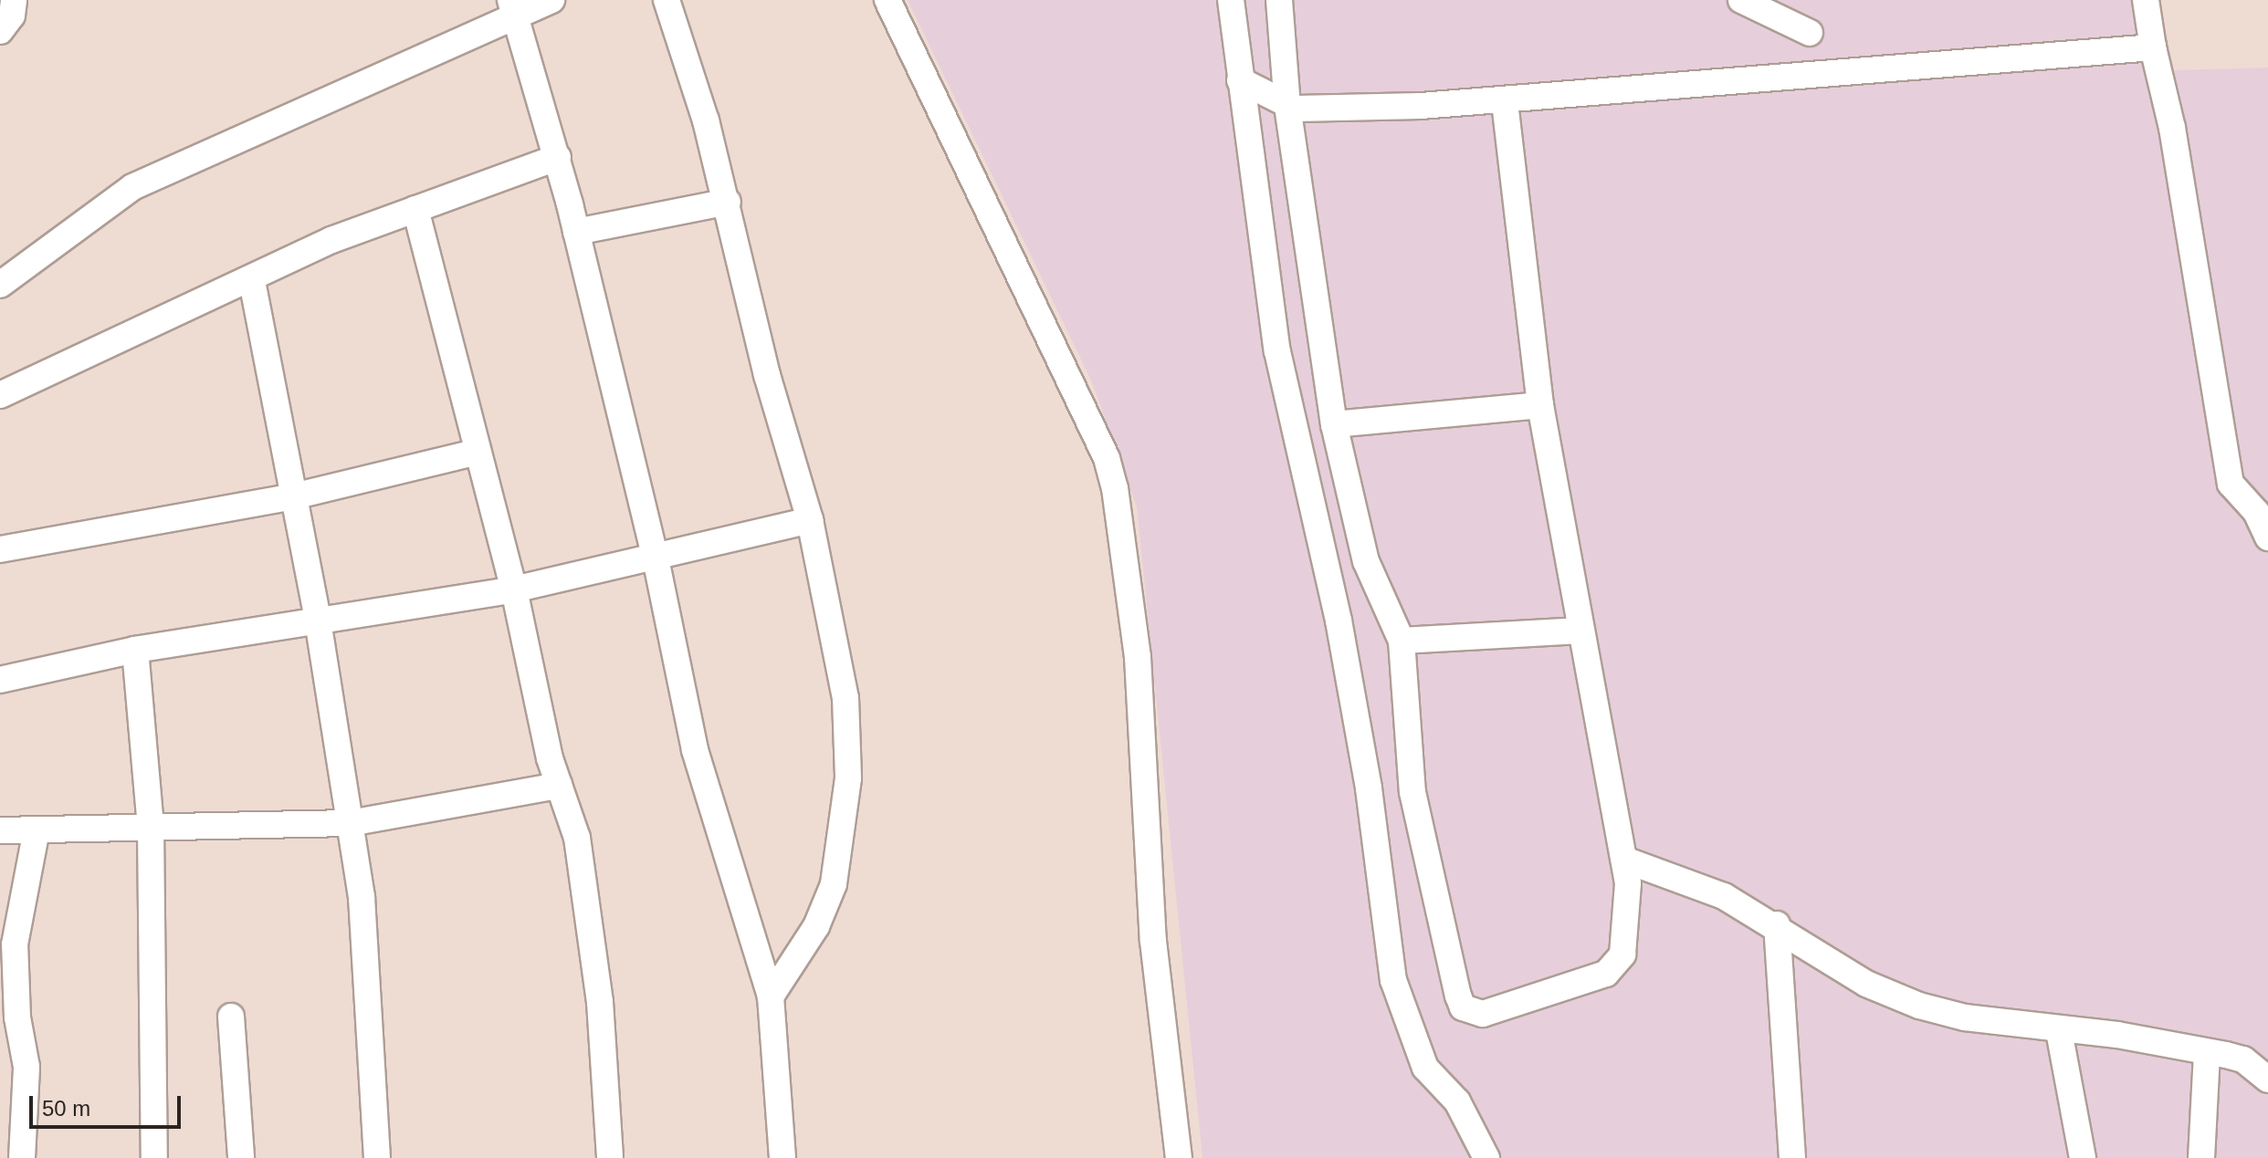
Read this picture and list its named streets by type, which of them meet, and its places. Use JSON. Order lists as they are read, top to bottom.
{
  "scale_bar": "50 m"
}
